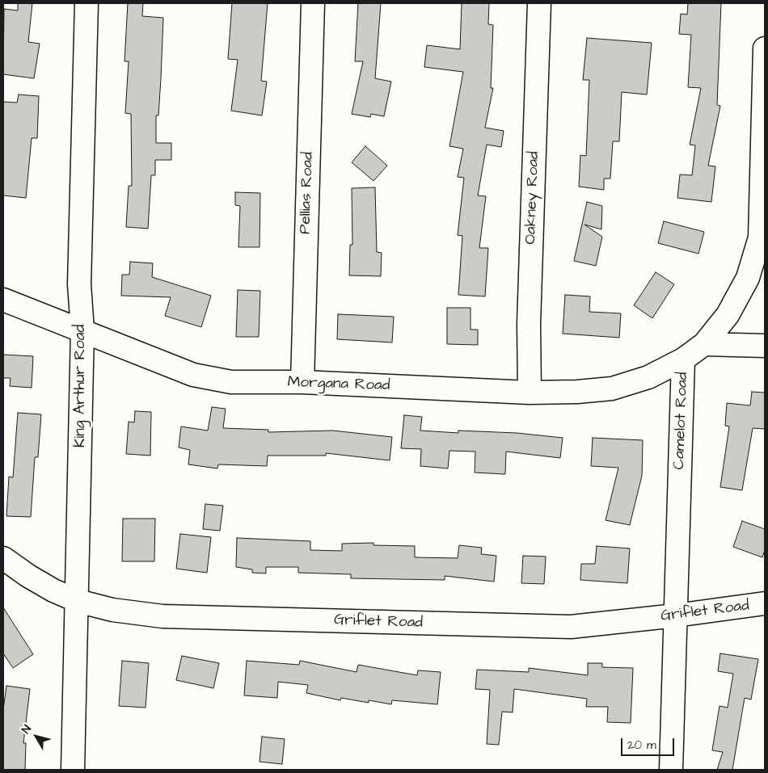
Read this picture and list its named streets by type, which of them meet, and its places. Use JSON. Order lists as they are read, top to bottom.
{
  "streets": {
    "street": [
      "Pellias Road",
      "Oakney Road",
      "Morgana Road",
      "King Arthur Road",
      "Camelot Road",
      "Griflet Road"
    ]
  },
  "crossings": [
    ["Pellias Road", "Morgana Road"],
    ["Oakney Road", "Morgana Road"],
    ["Morgana Road", "King Arthur Road"],
    ["Morgana Road", "Camelot Road"],
    ["King Arthur Road", "Griflet Road"],
    ["Camelot Road", "Griflet Road"]
  ],
  "scale_bar": "20 m",
  "north": "top left"
}
